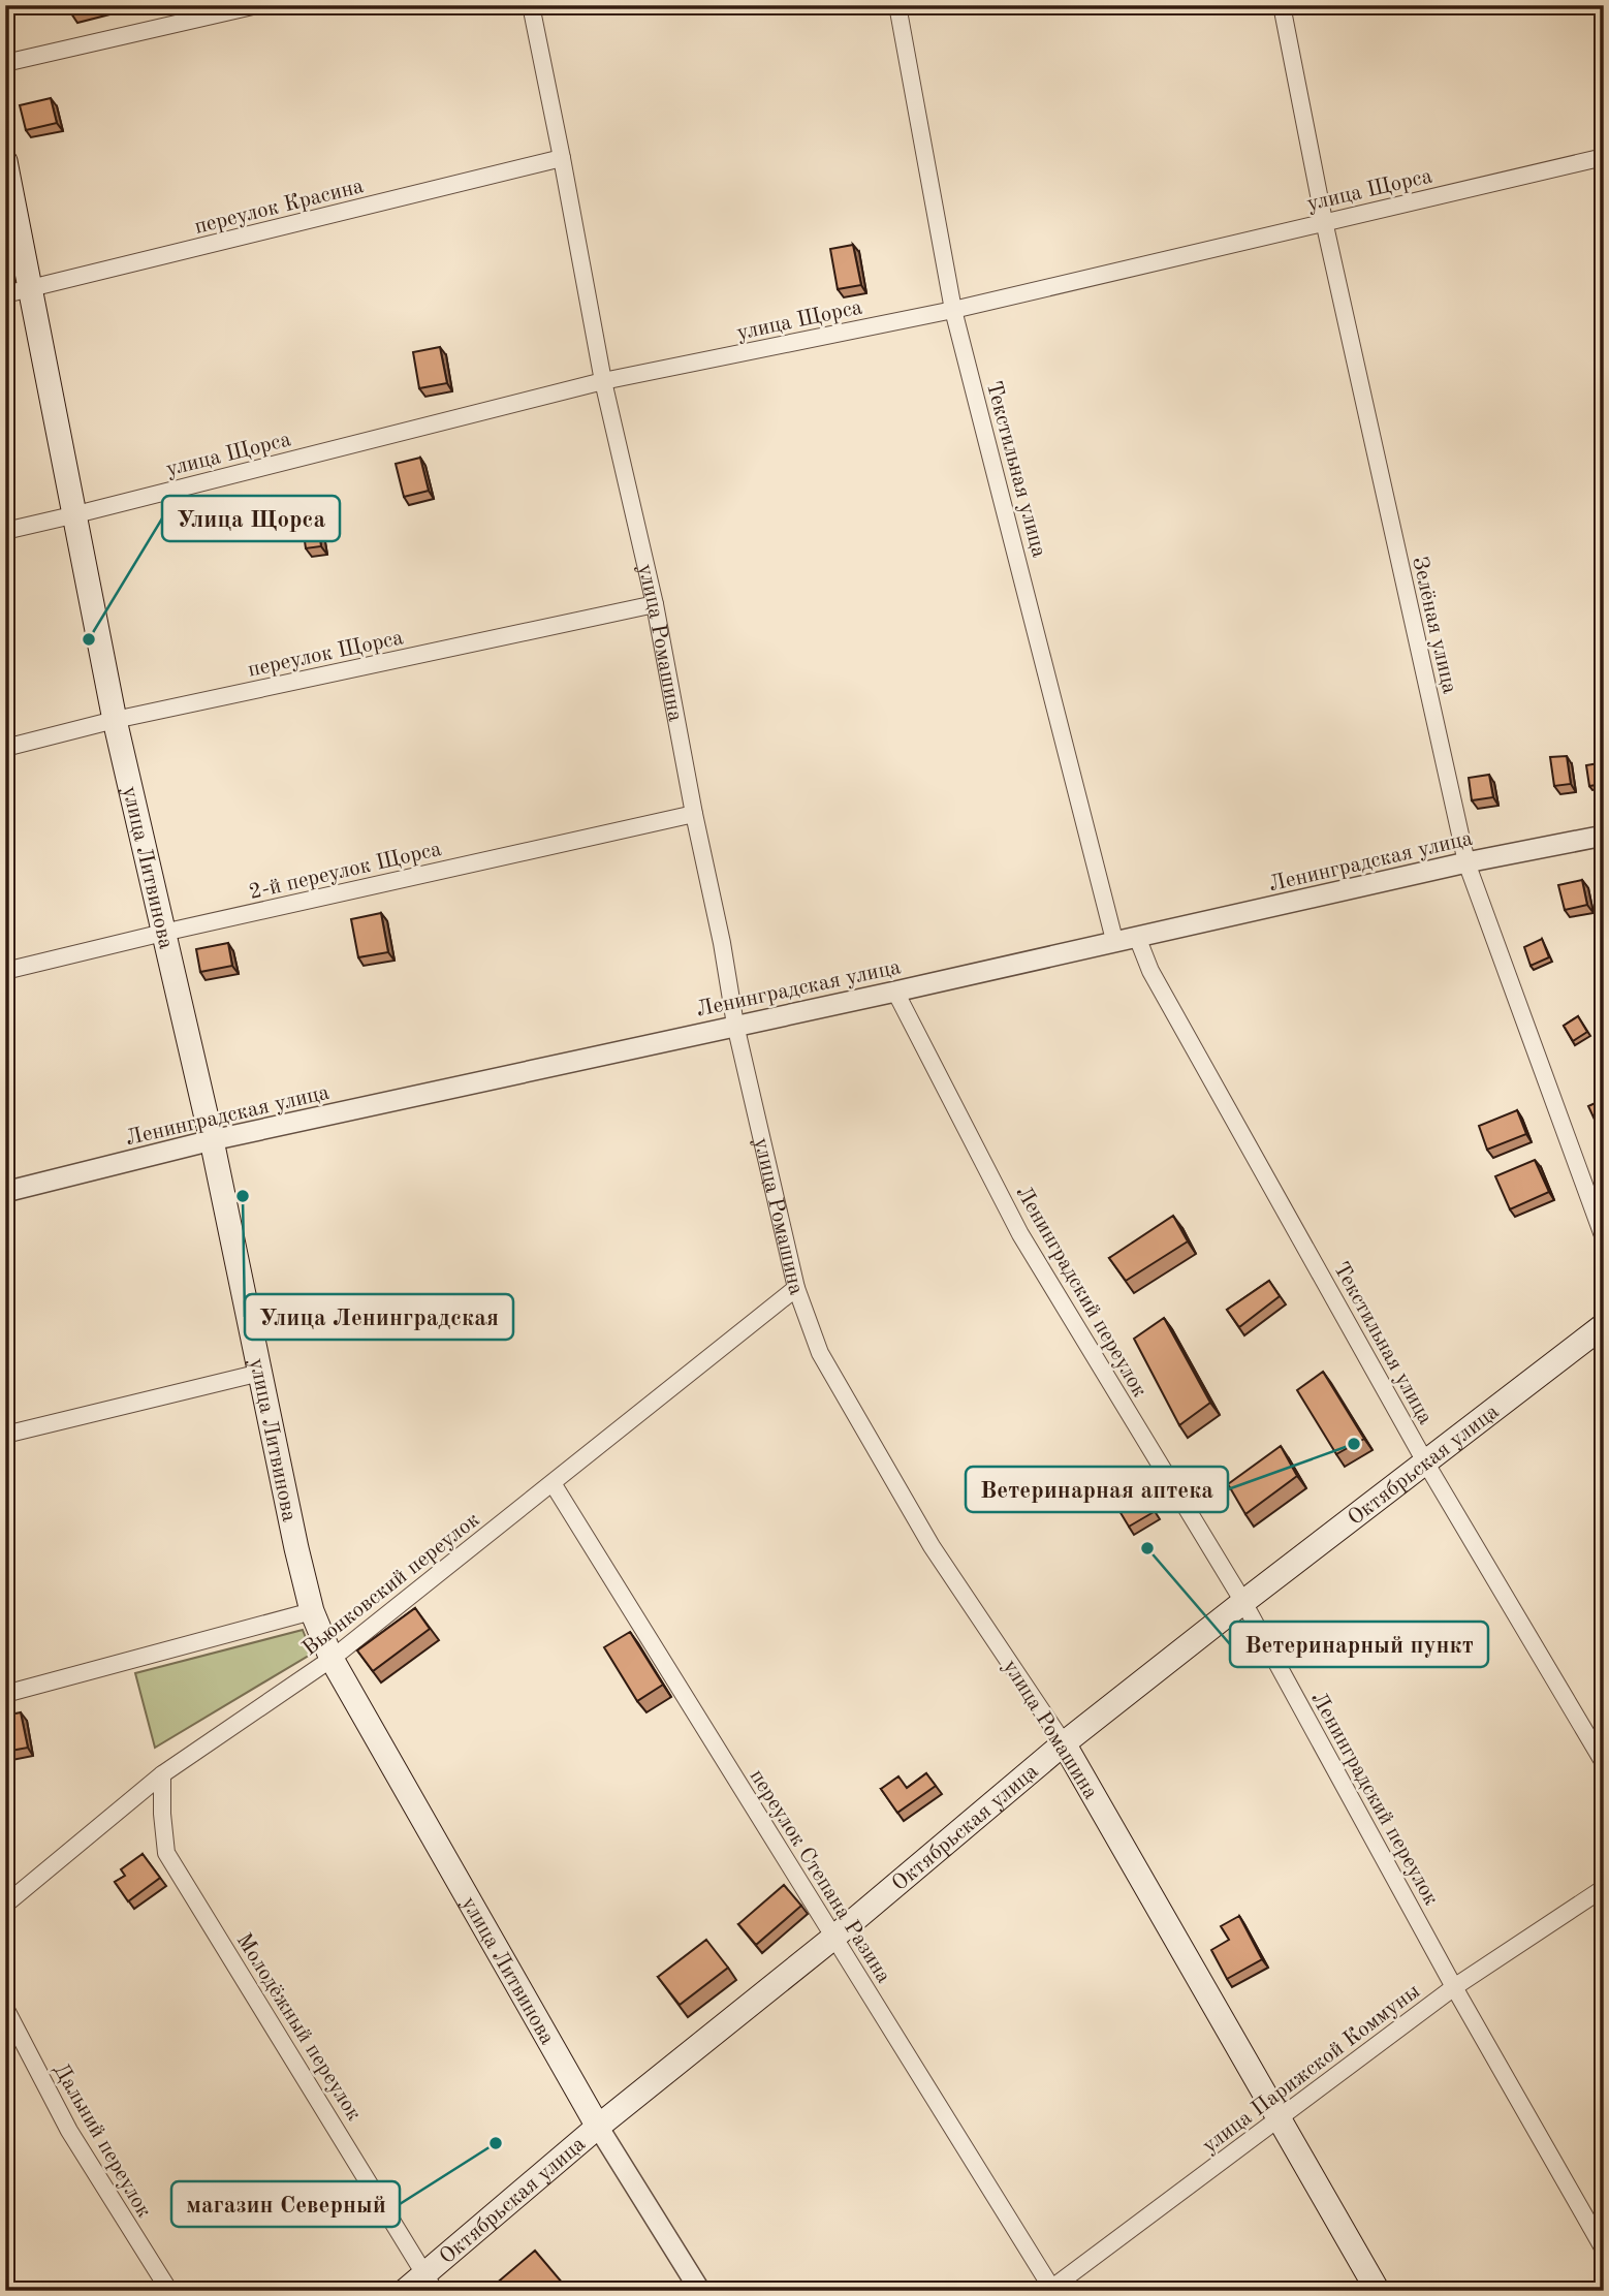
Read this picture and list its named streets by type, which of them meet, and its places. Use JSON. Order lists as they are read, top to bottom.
{
  "streets": {
    "main road": ["улица Ромашина", "улица Литвинова", "Октябрьская улица"],
    "street": [
      "улица Щорса",
      "переулок Красина",
      "Текстильная улица",
      "Зелёная улица",
      "переулок Щорса",
      "Ленинградская улица",
      "2-й переулок Щорса",
      "Ленинградский переулок",
      "Вьюнковский переулок",
      "переулок Степана Разина",
      "Молодёжный переулок",
      "улица Парижской Коммуны",
      "Дальний переулок"
    ]
  },
  "crossings": [
    ["улица Щорса", "Текстильная улица"],
    ["улица Щорса", "Зелёная улица"],
    ["улица Щорса", "улица Ромашина"],
    ["улица Щорса", "улица Литвинова"],
    ["переулок Красина", "улица Ромашина"],
    ["переулок Красина", "улица Литвинова"],
    ["Текстильная улица", "Ленинградская улица"],
    ["Текстильная улица", "Октябрьская улица"],
    ["Зелёная улица", "Ленинградская улица"],
    ["улица Ромашина", "переулок Щорса"],
    ["улица Ромашина", "Ленинградская улица"],
    ["улица Ромашина", "2-й переулок Щорса"],
    ["улица Ромашина", "Октябрьская улица"],
    ["улица Ромашина", "Вьюнковский переулок"],
    ["улица Ромашина", "улица Парижской Коммуны"],
    ["переулок Щорса", "улица Литвинова"],
    ["Ленинградская улица", "улица Литвинова"],
    ["Ленинградская улица", "Ленинградский переулок"],
    ["улица Литвинова", "2-й переулок Щорса"],
    ["улица Литвинова", "Октябрьская улица"],
    ["улица Литвинова", "Вьюнковский переулок"],
    ["Ленинградский переулок", "Октябрьская улица"],
    ["Ленинградский переулок", "улица Парижской Коммуны"],
    ["Октябрьская улица", "переулок Степана Разина"],
    ["Октябрьская улица", "Молодёжный переулок"],
    ["Вьюнковский переулок", "переулок Степана Разина"],
    ["Вьюнковский переулок", "Молодёжный переулок"],
    ["переулок Степана Разина", "улица Парижской Коммуны"]
  ],
  "places": [
    "Улица Щорса",
    "Улица Ленинградская",
    "Ветеринарная аптека",
    "Ветеринарный пункт",
    "магазин Северный"
  ]
}
